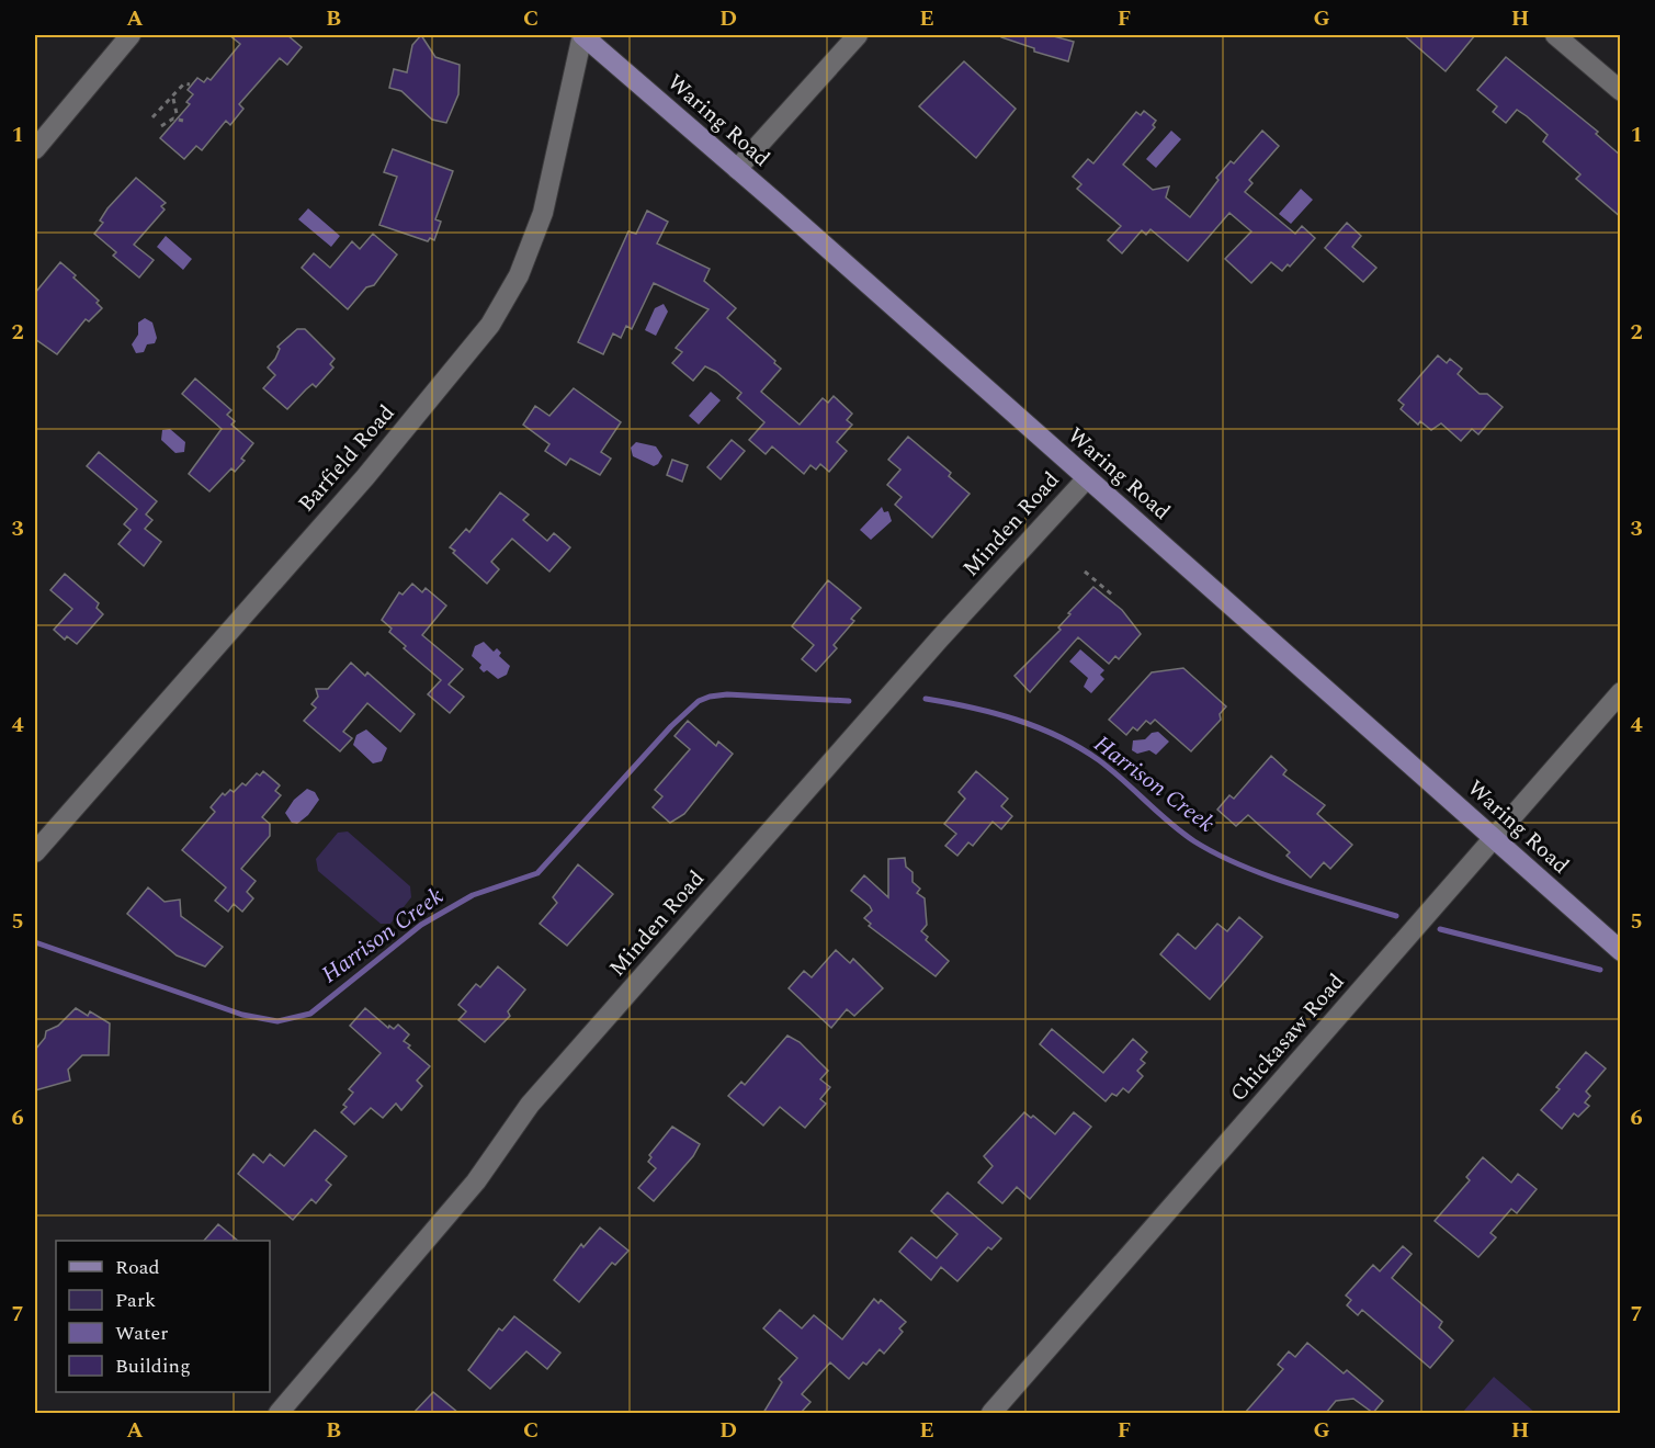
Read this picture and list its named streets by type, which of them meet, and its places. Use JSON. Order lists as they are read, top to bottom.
{
  "streets": {
    "main road": ["Waring Road"],
    "street": ["Barfield Road", "Minden Road", "Chickasaw Road"]
  },
  "crossings": [
    ["Waring Road", "Barfield Road"],
    ["Waring Road", "Minden Road"],
    ["Waring Road", "Chickasaw Road"]
  ],
  "water": ["Harrison Creek"],
  "legend": [
    "Road",
    "Park",
    "Water",
    "Building"
  ],
  "grid": {
    "columns": [
      "A",
      "B",
      "C",
      "D",
      "E",
      "F",
      "G",
      "H"
    ],
    "rows": [
      "1",
      "2",
      "3",
      "4",
      "5",
      "6",
      "7"
    ]
  }
}
